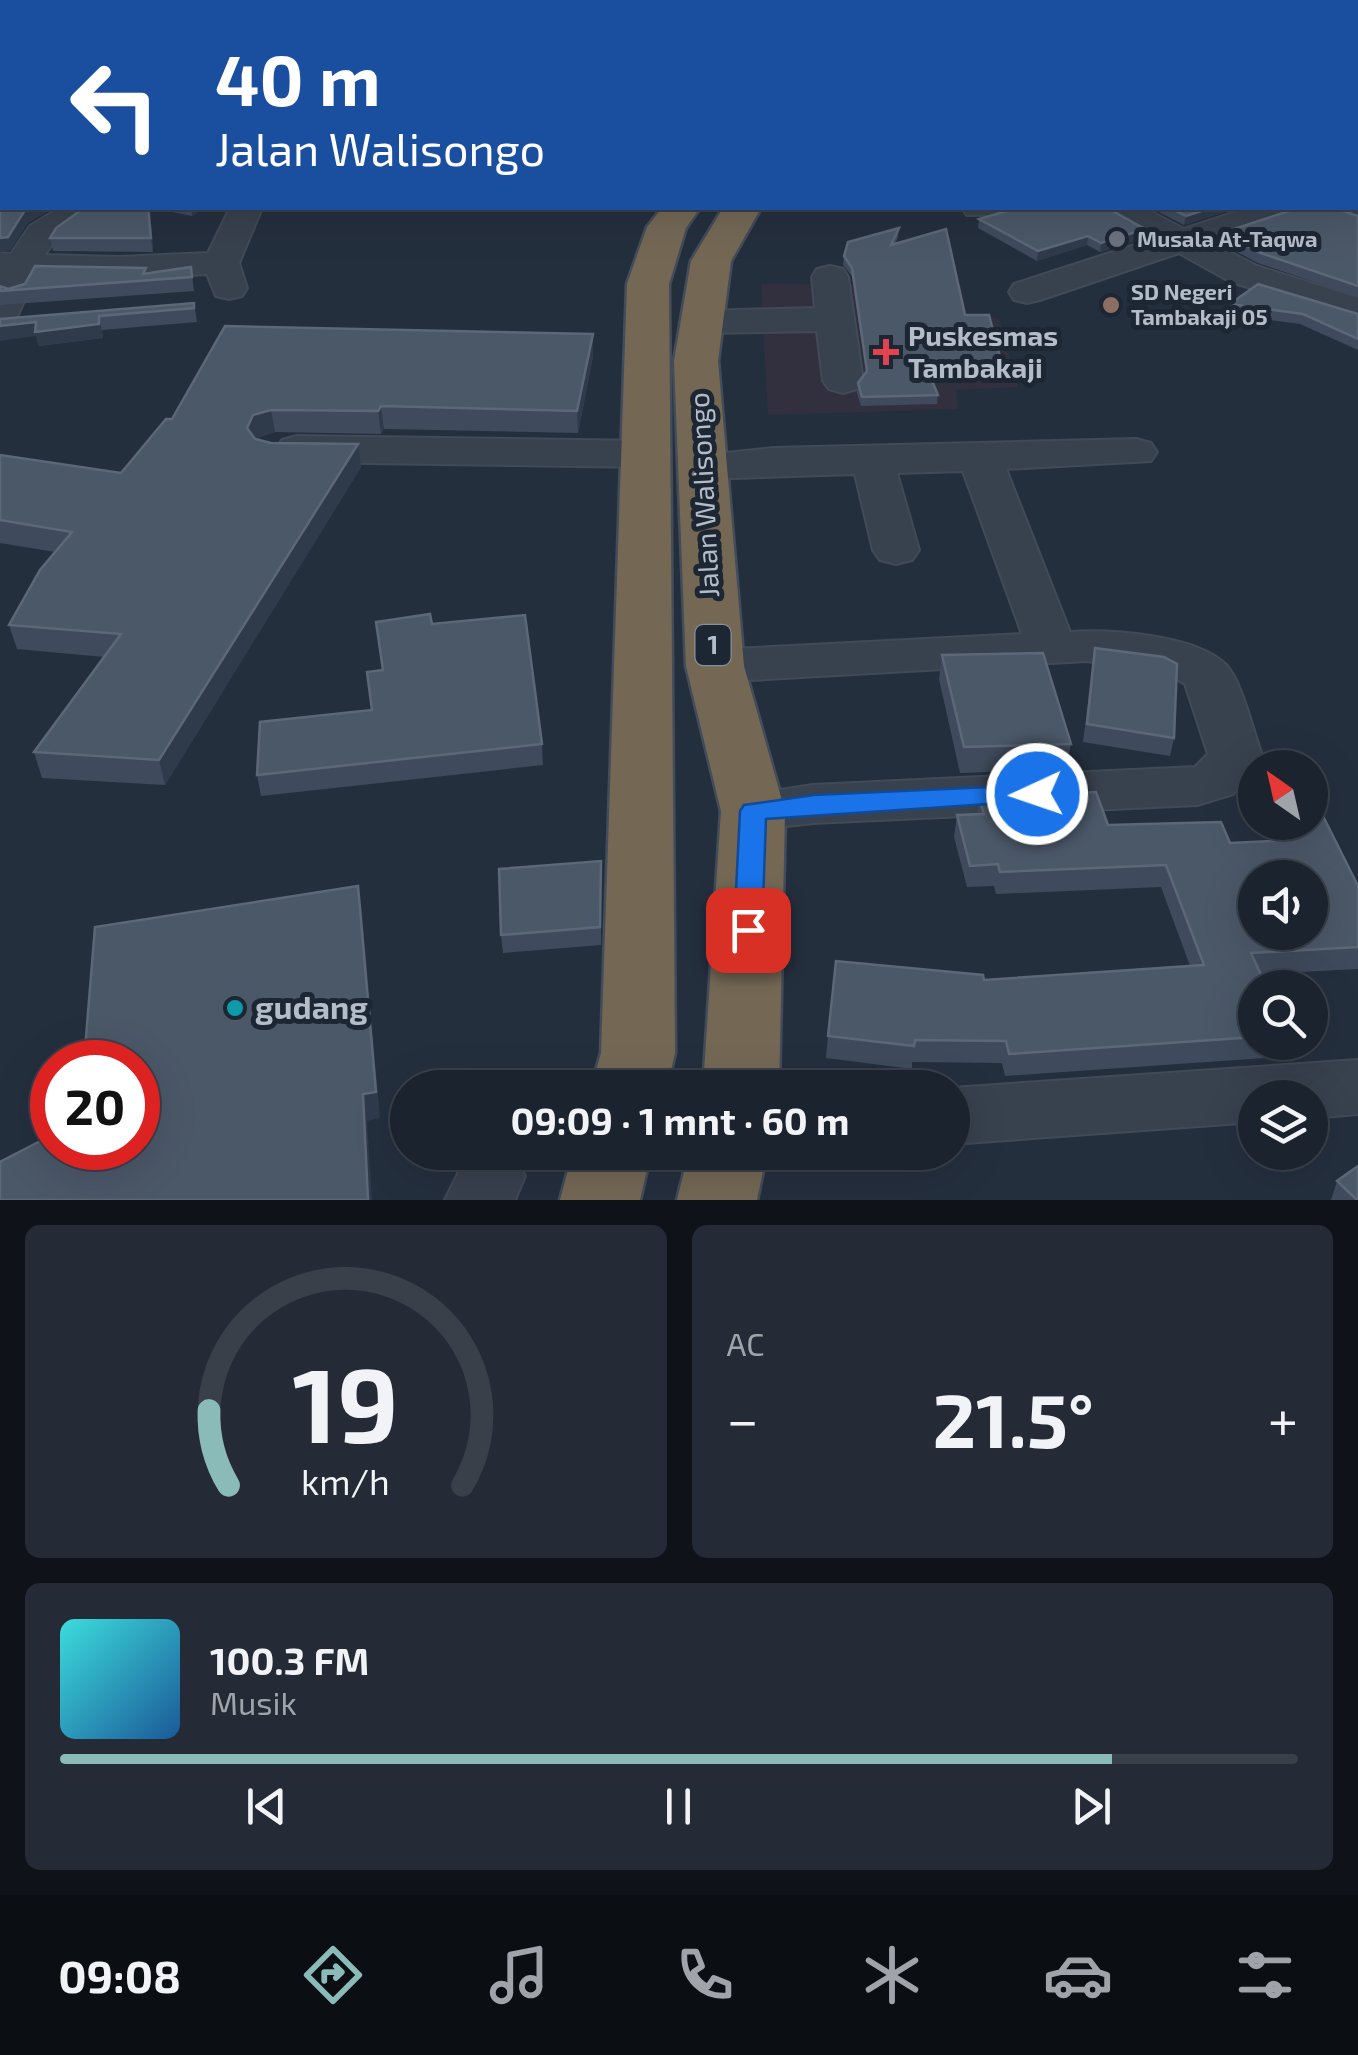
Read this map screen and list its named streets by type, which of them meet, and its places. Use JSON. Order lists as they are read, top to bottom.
{
  "streets": {
    "highway": ["Jalan Walisongo", "1"]
  },
  "places": {
    "other": ["Musala At-Taqwa", "SD Negeri Tambakaji 05", "gudang"],
    "health": ["Puskesmas Tambakaji"]
  },
  "north": "top left",
  "page": {
    "turn": ["40 m", "Jalan Walisongo"],
    "limit": "20",
    "trip": "09:09 · 1 mnt · 60 m",
    "tile": "AC",
    "heat": ["−", "21.5°", "+"],
    "song": ["100.3 FM", "Musik"],
    "tabs": "09:08",
    "gauge": ["19", "km/h"]
  }
}
